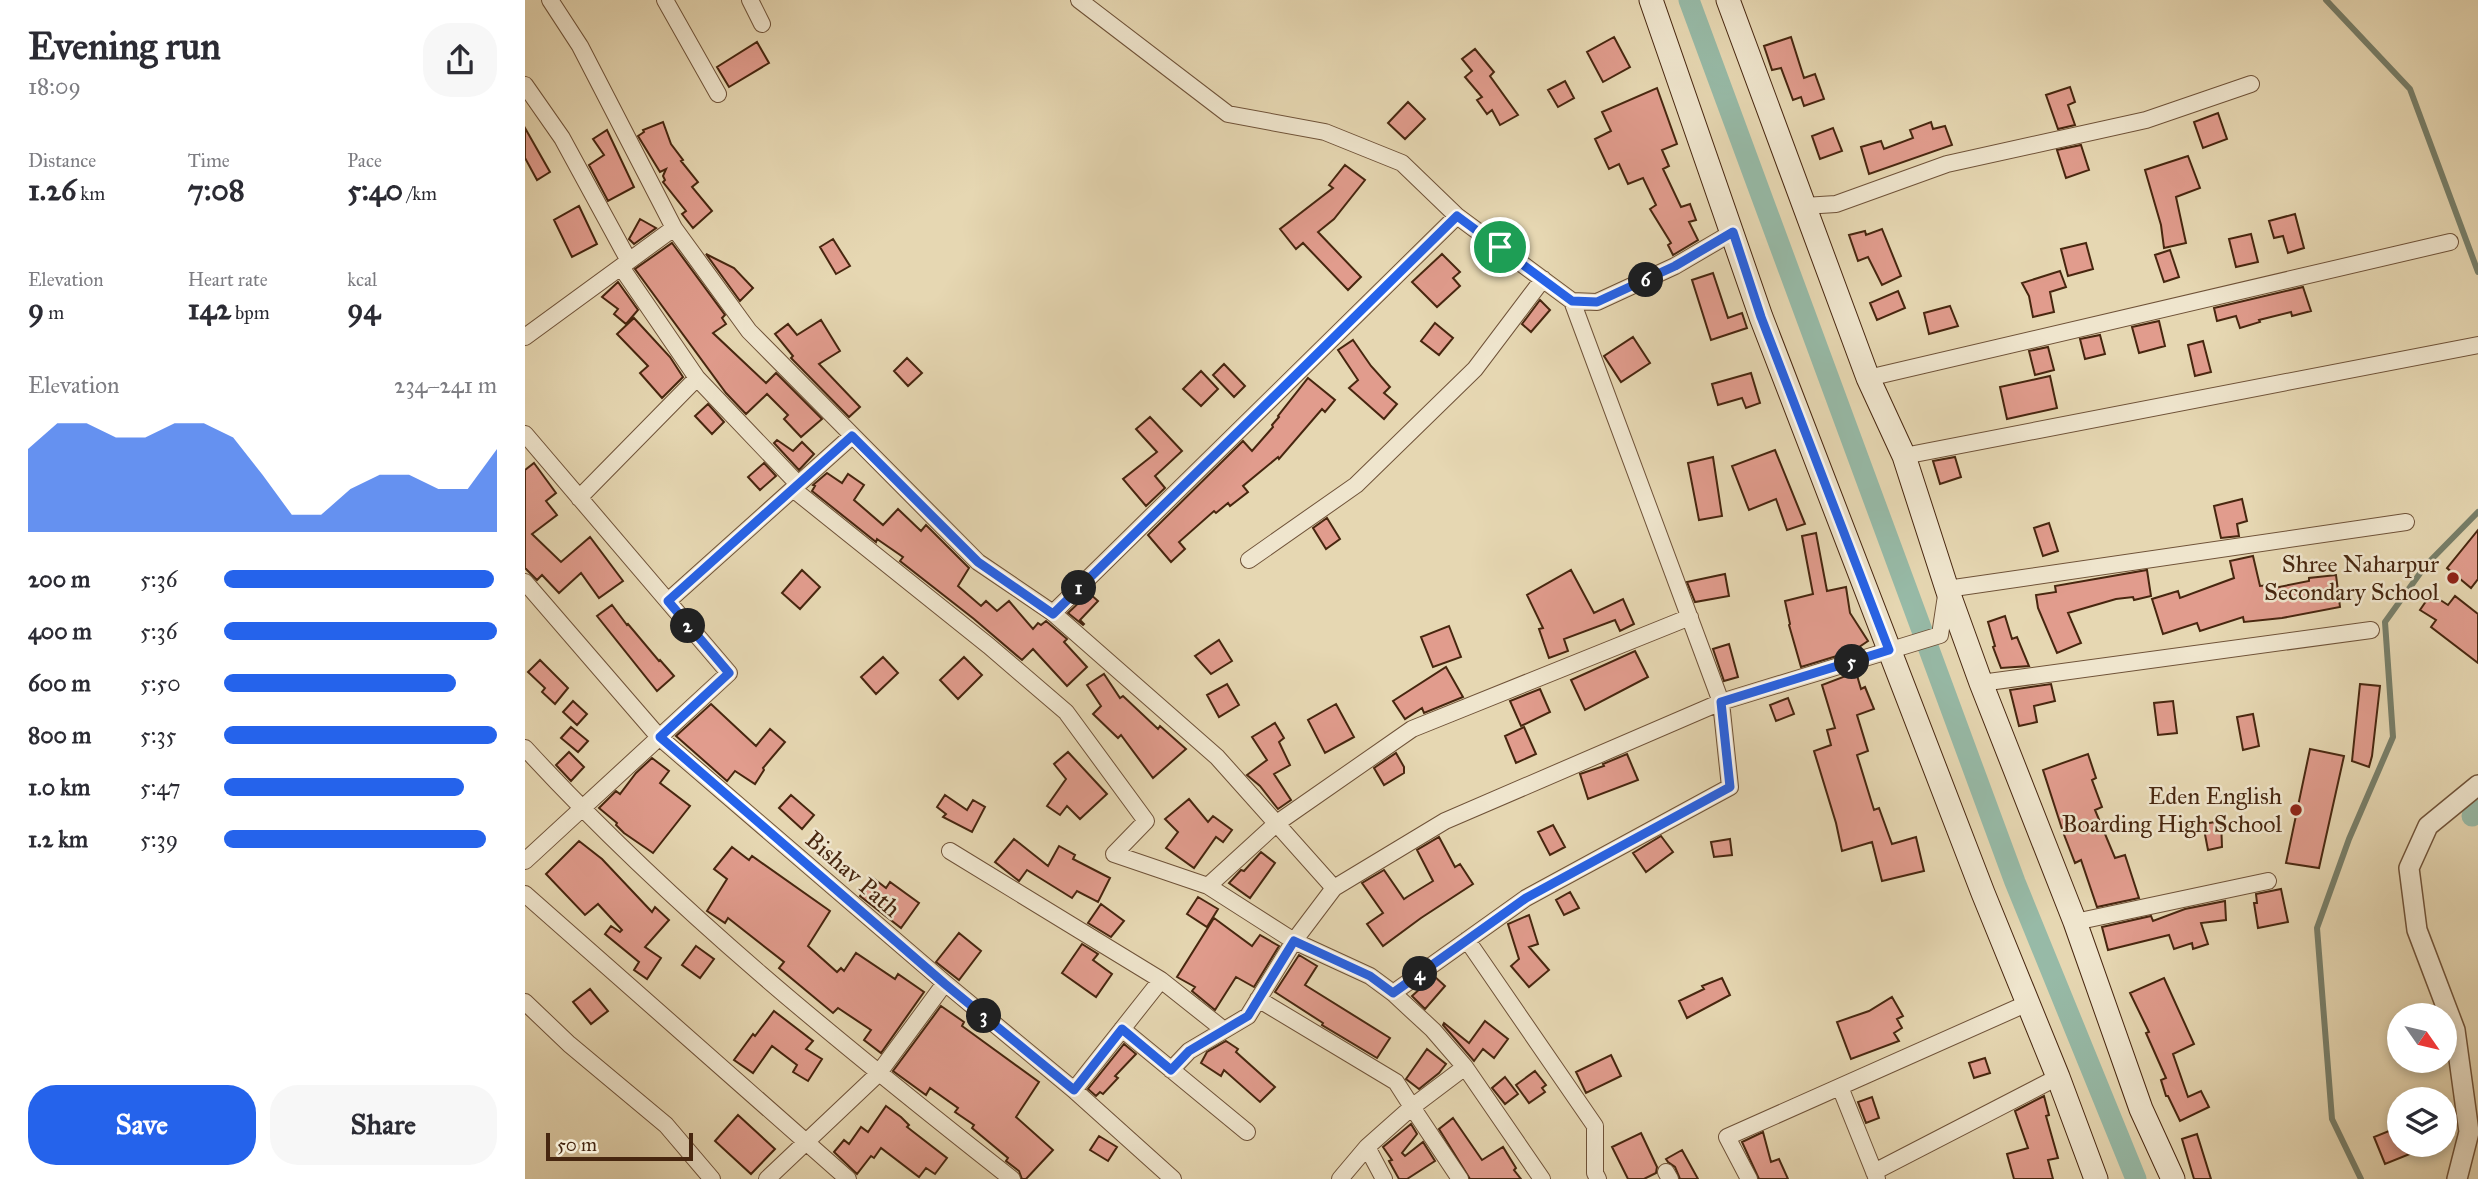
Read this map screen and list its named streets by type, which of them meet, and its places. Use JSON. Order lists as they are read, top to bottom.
{
  "streets": {
    "street": ["Bishav Path"]
  },
  "places": ["Shree Naharpur Secondary School", "Eden English Boarding High School"],
  "scale_bar": "50 m",
  "north": "bottom right",
  "page": {
    "heading": ["Evening run", "18:09"],
    "stats": [
      ["Distance", "1.26 km"],
      ["Time", "7:08"],
      ["Pace", "5:40 /km"],
      ["Elevation", "9 m"],
      ["Heart rate", "142 bpm"],
      ["kcal", "94"]
    ],
    "pins": [
      "6",
      "1",
      "2",
      "5",
      "4",
      "3"
    ],
    "chart": ["Elevation", "234–241 m"],
    "list": [
      {
        "name": "200 m",
        "note": "5:36"
      },
      {
        "name": "400 m",
        "note": "5:36"
      },
      {
        "name": "600 m",
        "note": "5:50"
      },
      {
        "name": "800 m",
        "note": "5:35"
      },
      {
        "name": "1.0 km",
        "note": "5:47"
      },
      {
        "name": "1.2 km",
        "note": "5:39"
      }
    ],
    "buttons": ["Save", "Share"],
    "scale": "50 m"
  }
}
